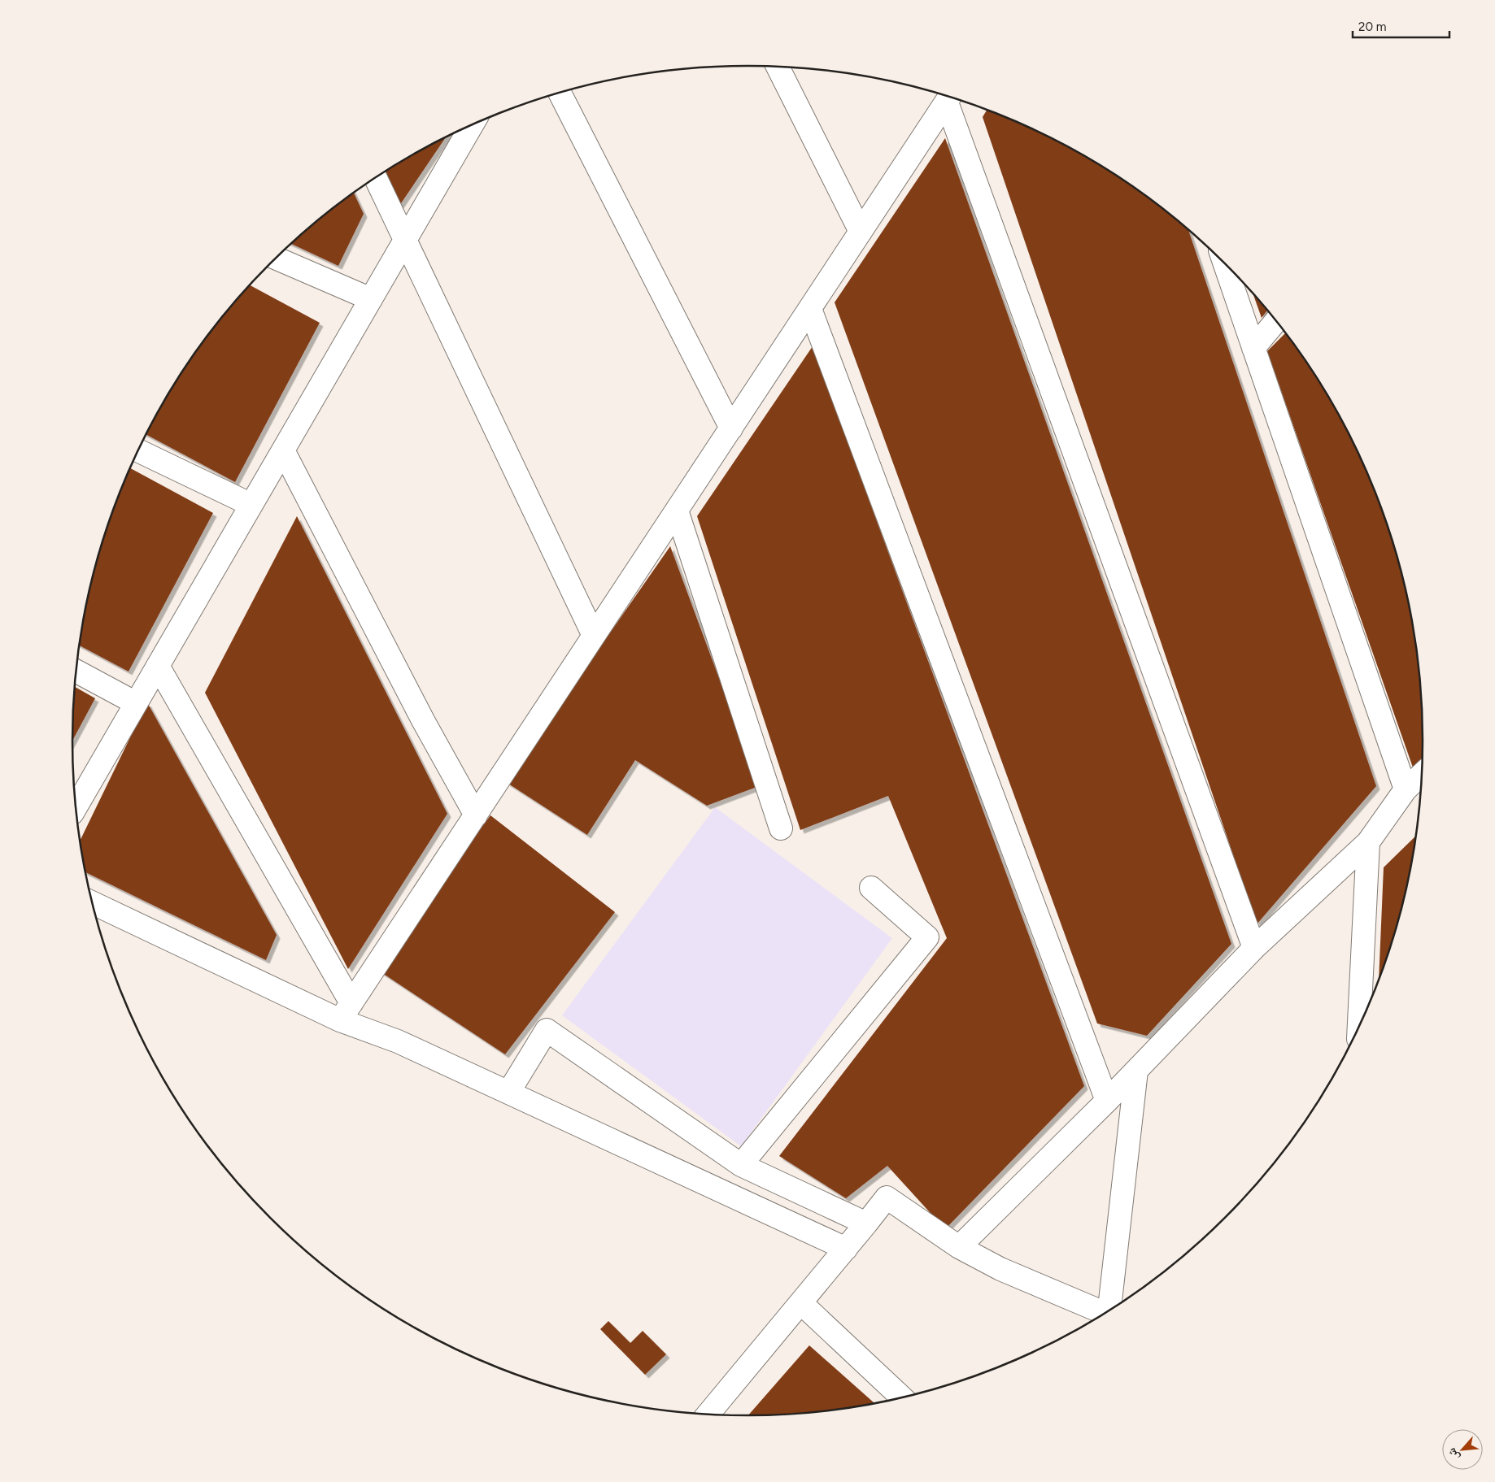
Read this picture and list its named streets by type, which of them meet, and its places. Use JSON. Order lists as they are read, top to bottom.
{
  "scale_bar": "20 m",
  "north": "bottom left"
}
